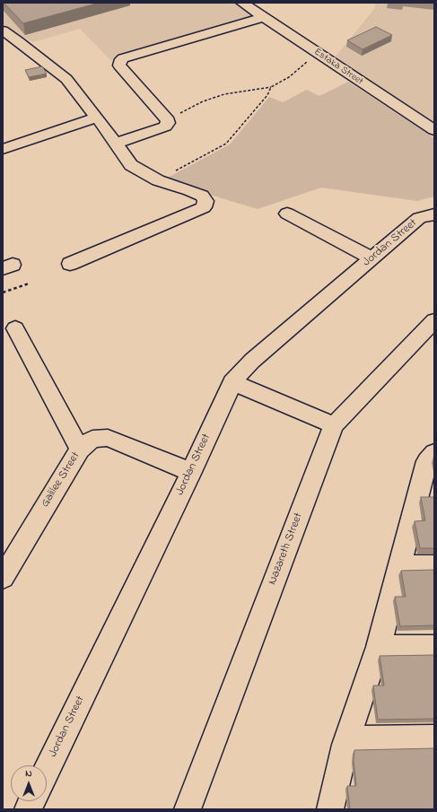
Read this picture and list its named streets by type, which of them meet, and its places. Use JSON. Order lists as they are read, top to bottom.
{
  "streets": {
    "street": [
      "Estaka Street",
      "Jordan Street",
      "Galilee Street",
      "Nazareth Street"
    ]
  },
  "crossings": [
    ["Jordan Street", "Galilee Street"]
  ],
  "north": "top"
}
